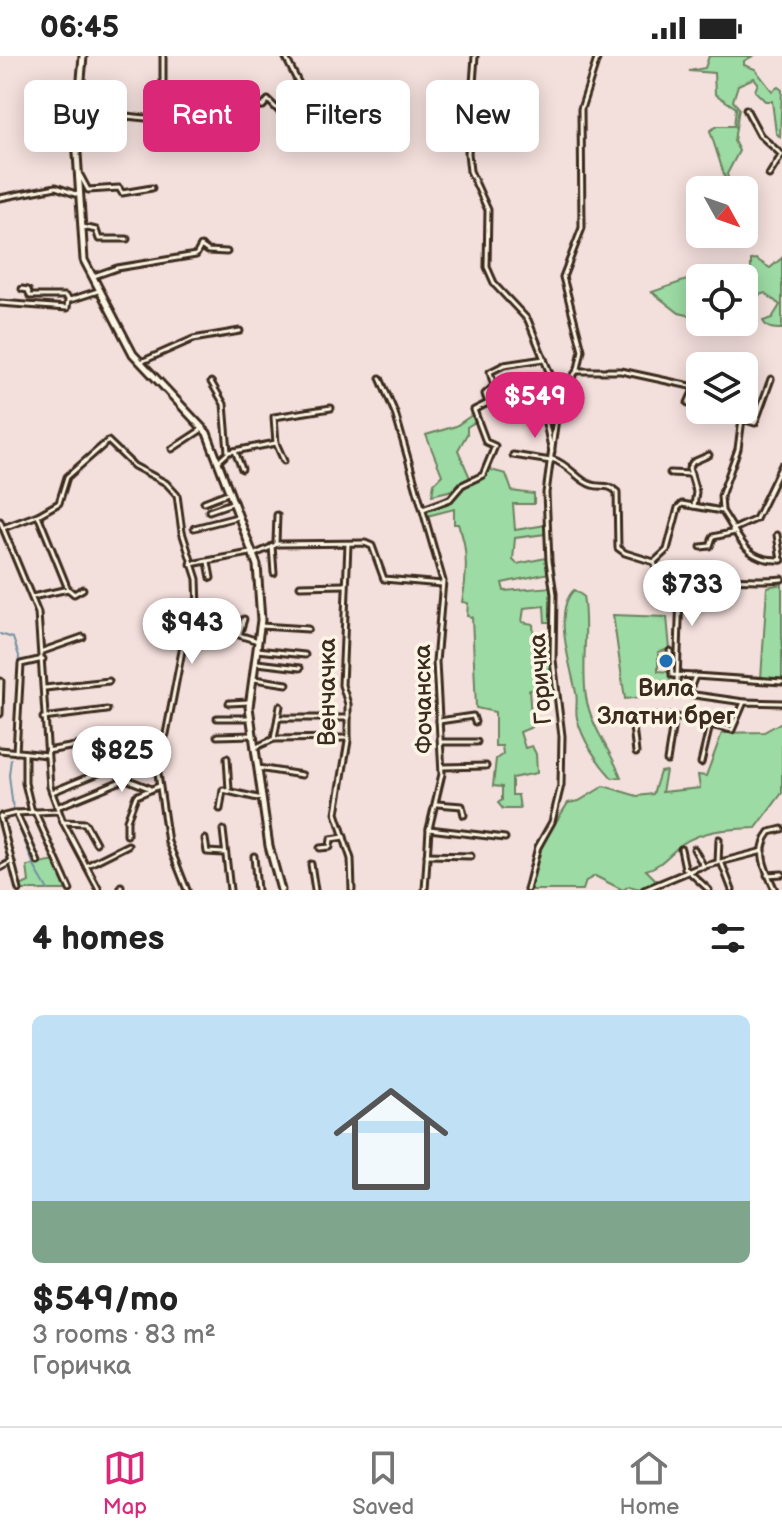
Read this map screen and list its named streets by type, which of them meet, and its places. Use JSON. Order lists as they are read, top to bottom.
{
  "streets": {
    "street": ["Горичка", "Венчачка", "Фочанска"]
  },
  "places": ["Вила Златни брег"],
  "north": "bottom right",
  "page": {
    "status": "06:45",
    "chip": [
      "Buy",
      "Rent",
      "Filters",
      "New"
    ],
    "price": [
      "$549",
      "$733",
      "$943",
      "$825"
    ],
    "heading": "4 homes",
    "list": [
      {
        "name": "$549/mo",
        "note": "3 rooms · 83 m² · Горичка"
      }
    ],
    "tabs": ["Map", "Saved", "Home"]
  }
}
